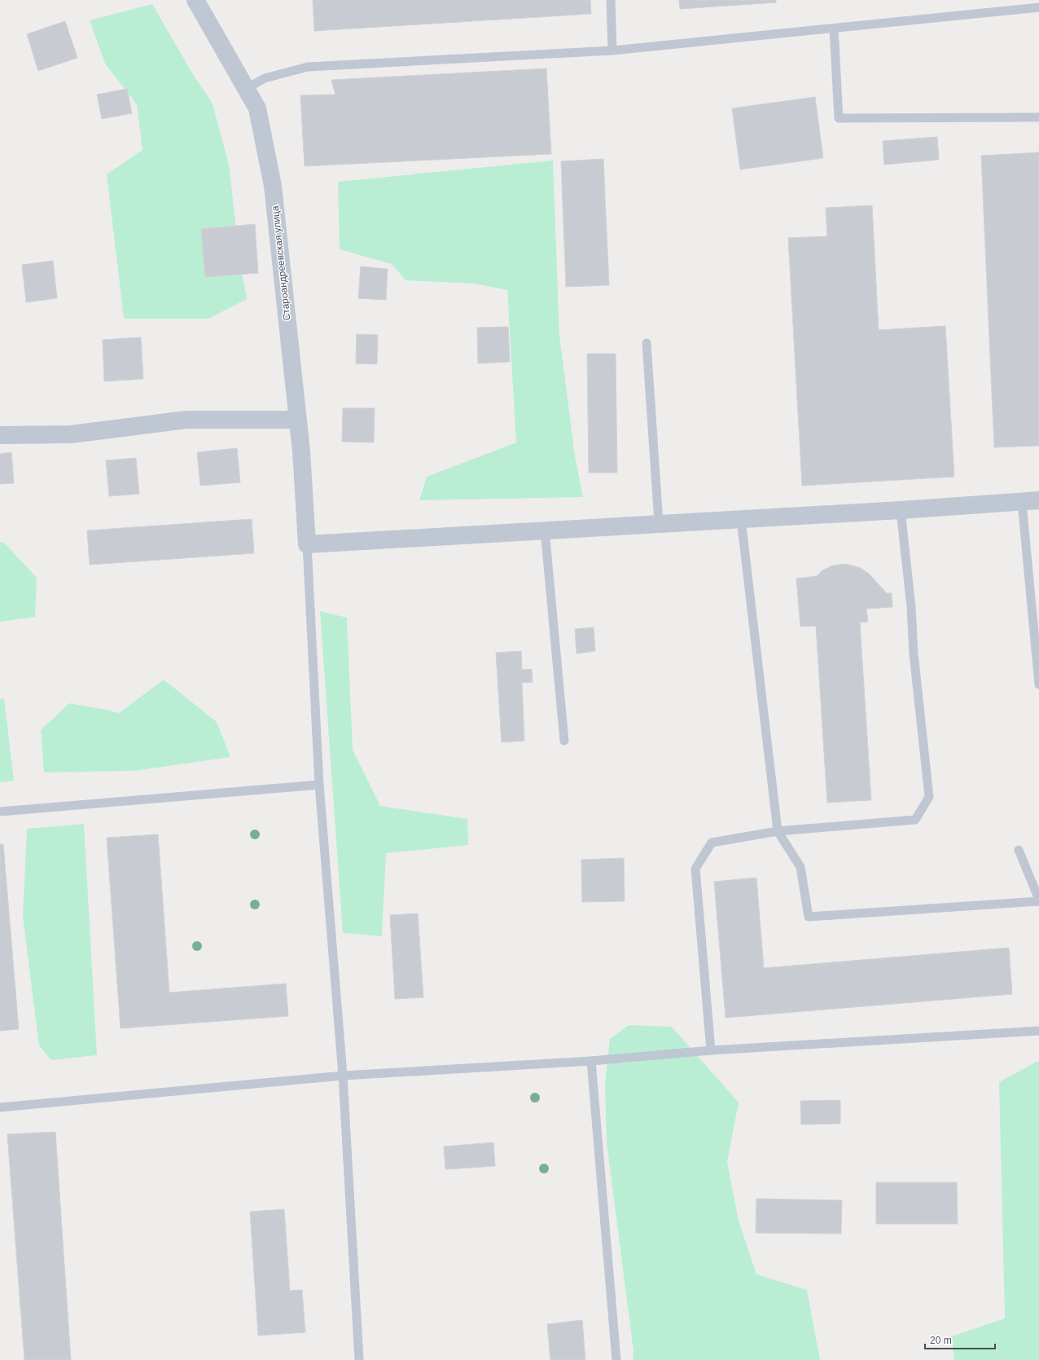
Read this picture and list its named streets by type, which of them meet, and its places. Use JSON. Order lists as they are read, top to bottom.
{
  "streets": {
    "street": ["Староандреевская улица"]
  },
  "scale_bar": "20 m"
}
